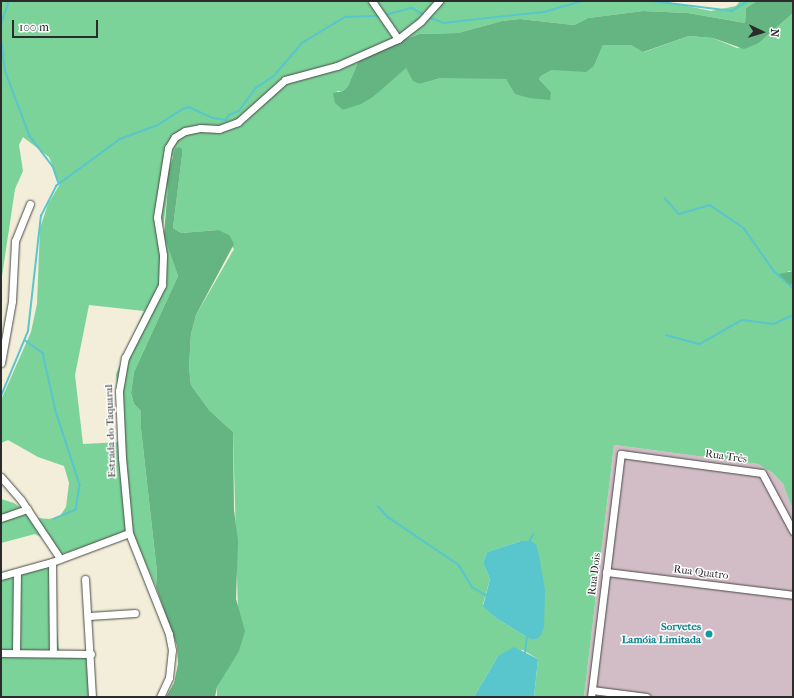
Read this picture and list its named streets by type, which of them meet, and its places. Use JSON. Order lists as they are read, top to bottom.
{
  "streets": {
    "street": [
      "Estrada do Taquaral",
      "Rua Três",
      "Rua Quatro",
      "Rua Dois"
    ]
  },
  "crossings": [
    ["Rua Três", "Rua Dois"],
    ["Rua Quatro", "Rua Dois"]
  ],
  "places": ["Sorvetes Lamóia Limitada"],
  "scale_bar": "100 m",
  "north": "right"
}
